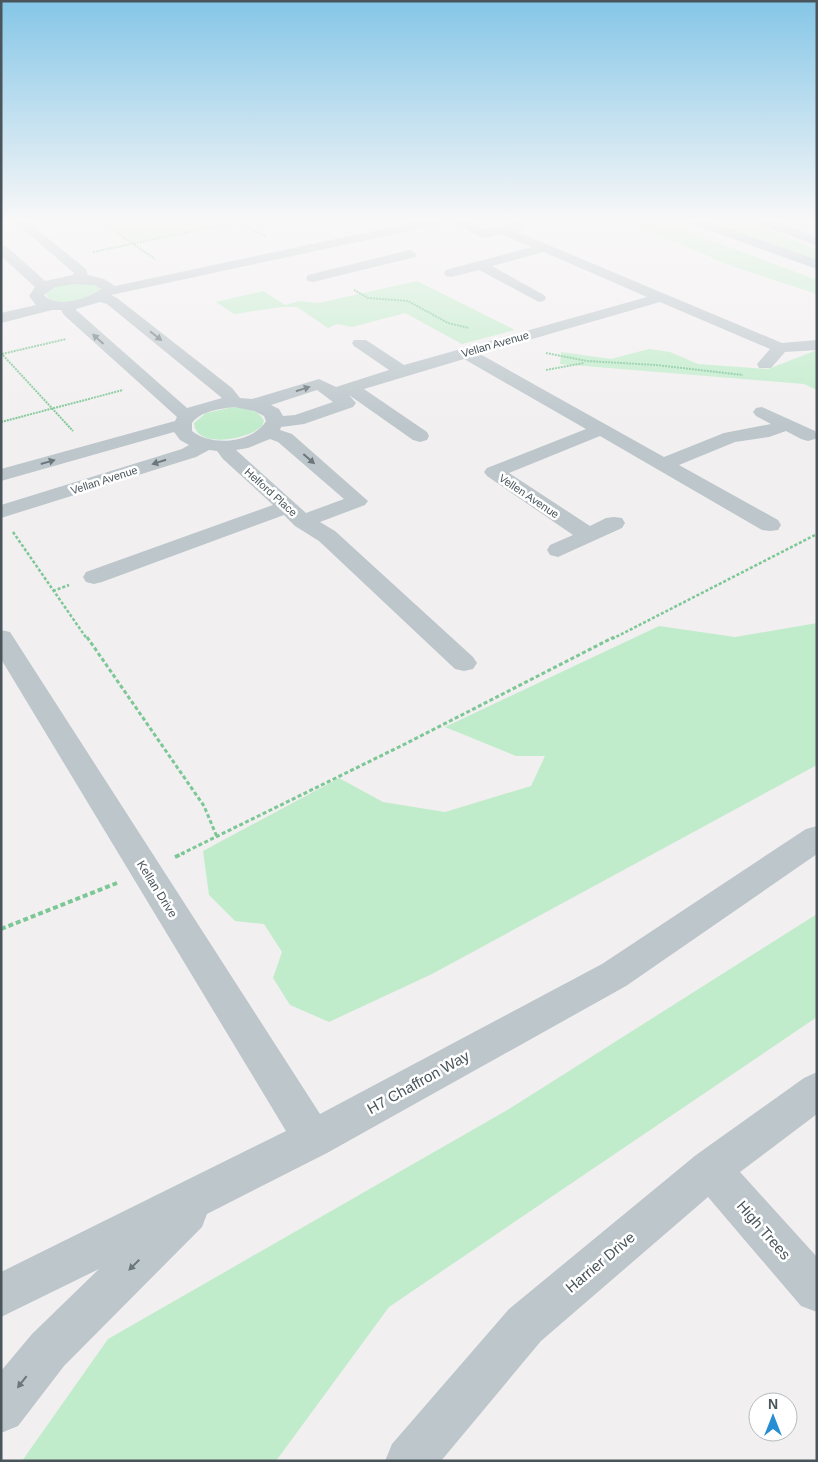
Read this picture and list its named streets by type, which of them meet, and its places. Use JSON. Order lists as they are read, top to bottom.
{
  "streets": {
    "street": [
      "Vellan Avenue",
      "Helford Place",
      "Vellen Avenue",
      "Kellan Drive",
      "H7 Chaffron Way",
      "High Trees",
      "Harrier Drive"
    ]
  },
  "crossings": [
    ["Vellan Avenue", "Helford Place"],
    ["Kellan Drive", "H7 Chaffron Way"],
    ["High Trees", "Harrier Drive"]
  ],
  "north": "top"
}
